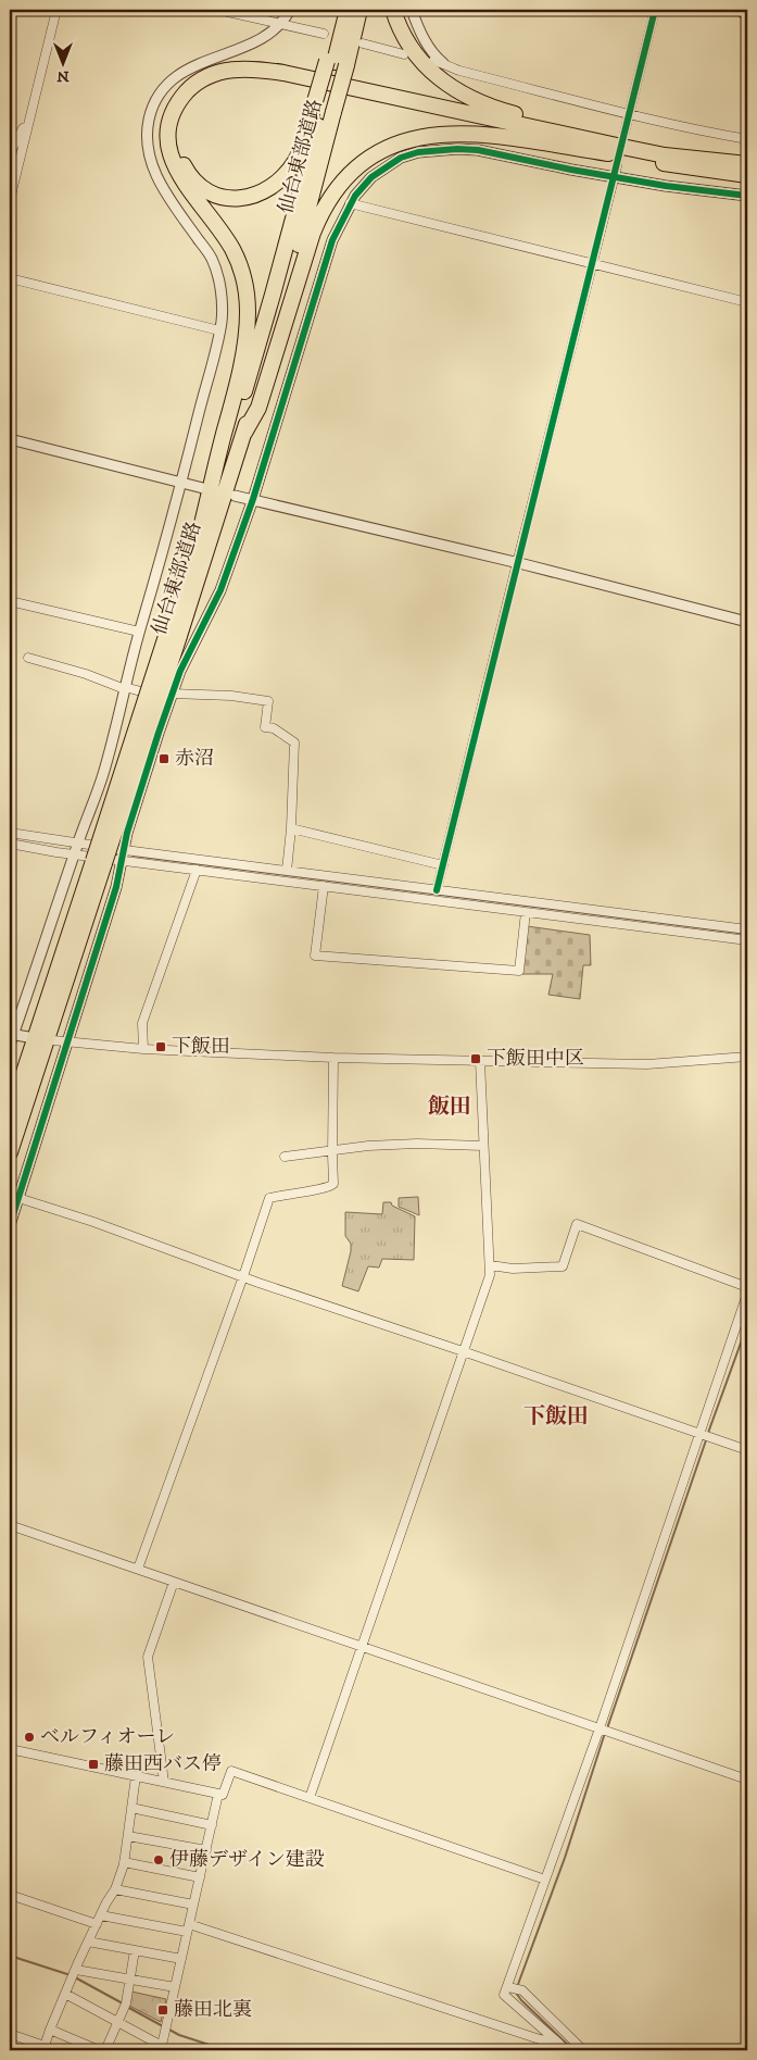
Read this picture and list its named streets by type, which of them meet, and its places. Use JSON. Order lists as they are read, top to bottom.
{
  "streets": {
    "highway": ["仙台東部道路"]
  },
  "districts": ["飯田", "下飯田"],
  "places": {
    "transit": [
      "赤沼",
      "下飯田",
      "下飯田中区",
      "藤田西バス停",
      "藤田北裏"
    ],
    "other": ["ベルフィオーレ", "伊藤デザイン建設"]
  },
  "north": "bottom"
}
